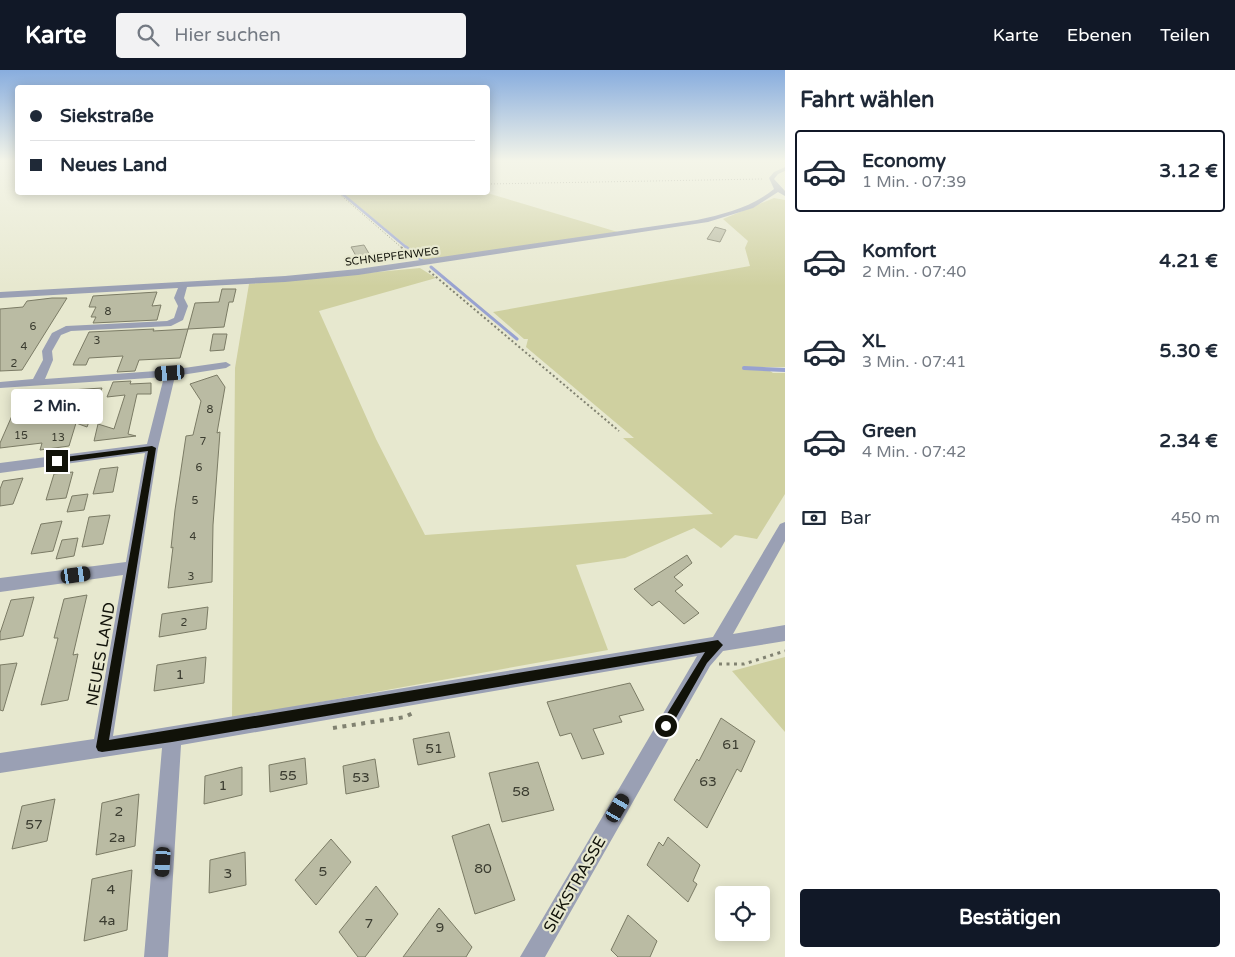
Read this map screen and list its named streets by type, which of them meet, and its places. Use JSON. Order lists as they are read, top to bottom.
{
  "streets": {
    "street": ["SCHNEPFENWEG", "NEUES LAND", "SIEKSTRASSE"]
  },
  "house_numbers": [
    "8",
    "6",
    "3",
    "4",
    "2",
    "8",
    "15",
    "13",
    "7",
    "6",
    "5",
    "4",
    "3",
    "2",
    "1",
    "61",
    "51",
    "55",
    "53",
    "63",
    "1",
    "58",
    "2",
    "57",
    "2a",
    "80",
    "5",
    "3",
    "4",
    "4a",
    "7",
    "9"
  ],
  "page": {
    "header": "Karte",
    "search": "Hier suchen",
    "nav": ["Karte", "Ebenen", "Teilen"],
    "heading": "Fahrt wählen",
    "banner": ["Siekstraße", "Neues Land"],
    "list": [
      {
        "name": "Economy",
        "note": "1 Min. · 07:39",
        "value": "3.12 €"
      },
      {
        "name": "Komfort",
        "note": "2 Min. · 07:40",
        "value": "4.21 €"
      },
      {
        "name": "XL",
        "note": "3 Min. · 07:41",
        "value": "5.30 €"
      },
      {
        "name": "Green",
        "note": "4 Min. · 07:42",
        "value": "2.34 €"
      }
    ],
    "bubble": "2 Min.",
    "pay": ["Bar", "450 m"],
    "buttons": "Bestätigen"
  }
}
